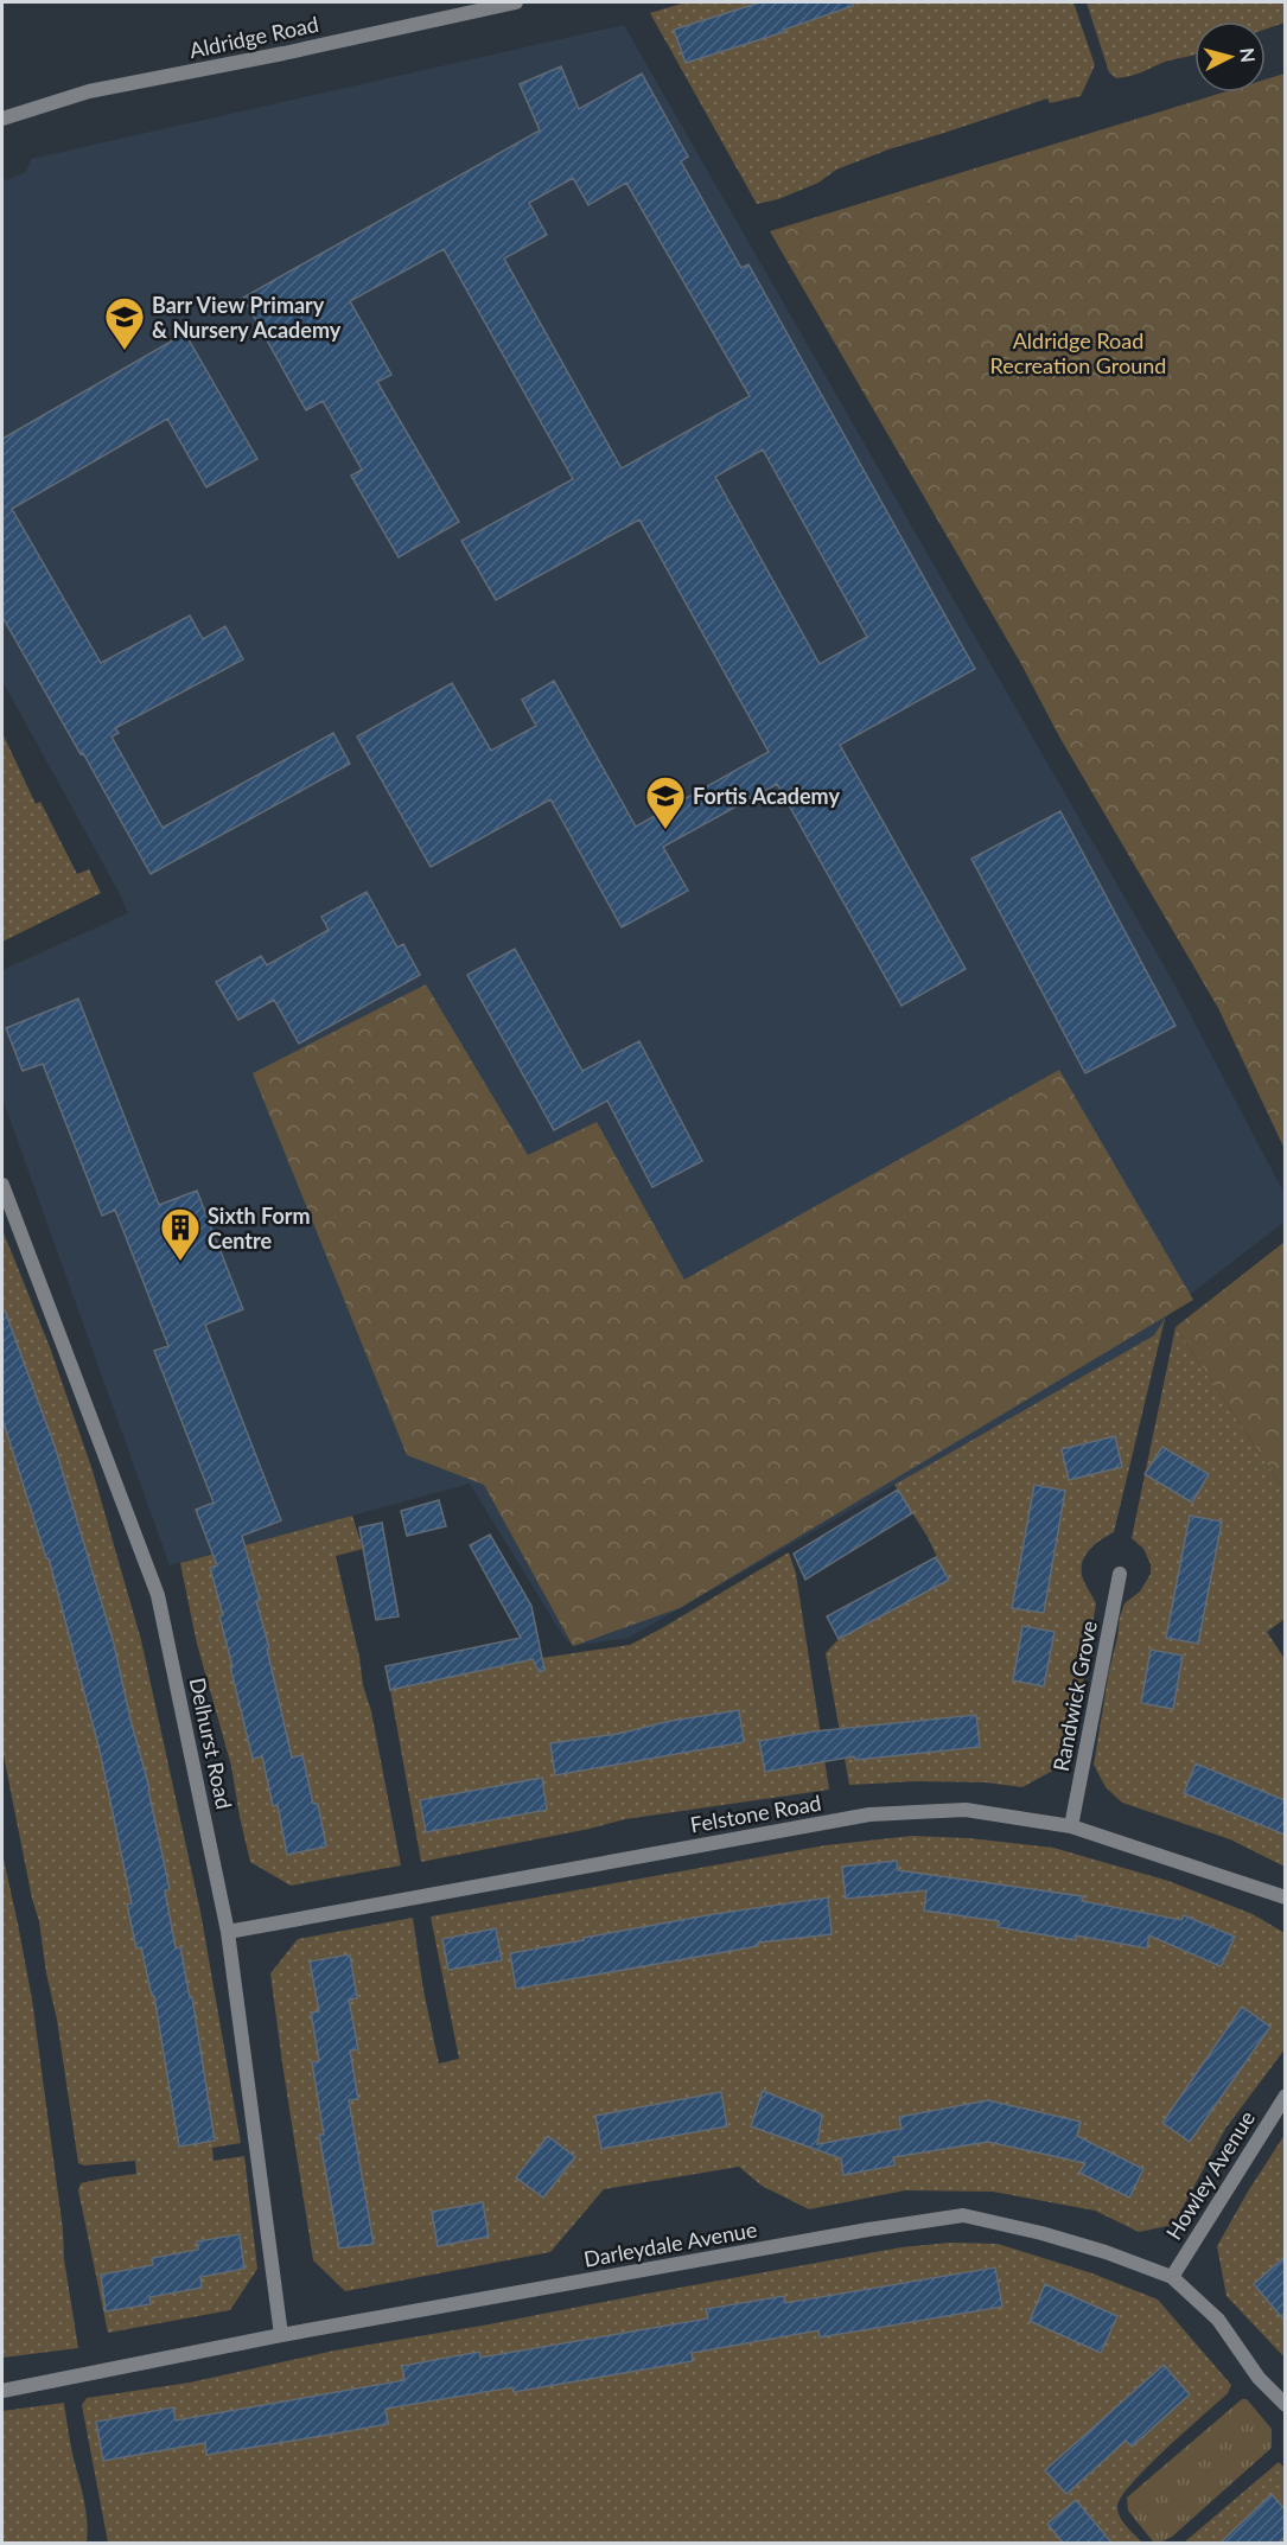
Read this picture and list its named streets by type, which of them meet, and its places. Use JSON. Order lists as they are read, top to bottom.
{
  "streets": {
    "street": [
      "Aldridge Road",
      "Randwick Grove",
      "Delhurst Road",
      "Felstone Road",
      "Howley Avenue",
      "Darleydale Avenue"
    ]
  },
  "crossings": [
    ["Randwick Grove", "Felstone Road"],
    ["Delhurst Road", "Felstone Road"],
    ["Delhurst Road", "Darleydale Avenue"],
    ["Howley Avenue", "Darleydale Avenue"]
  ],
  "parks": ["Aldridge Road Recreation Ground"],
  "places": {
    "school or university": ["Barr View Primary & Nursery Academy", "Fortis Academy"],
    "building": ["Sixth Form Centre"]
  },
  "north": "right"
}
